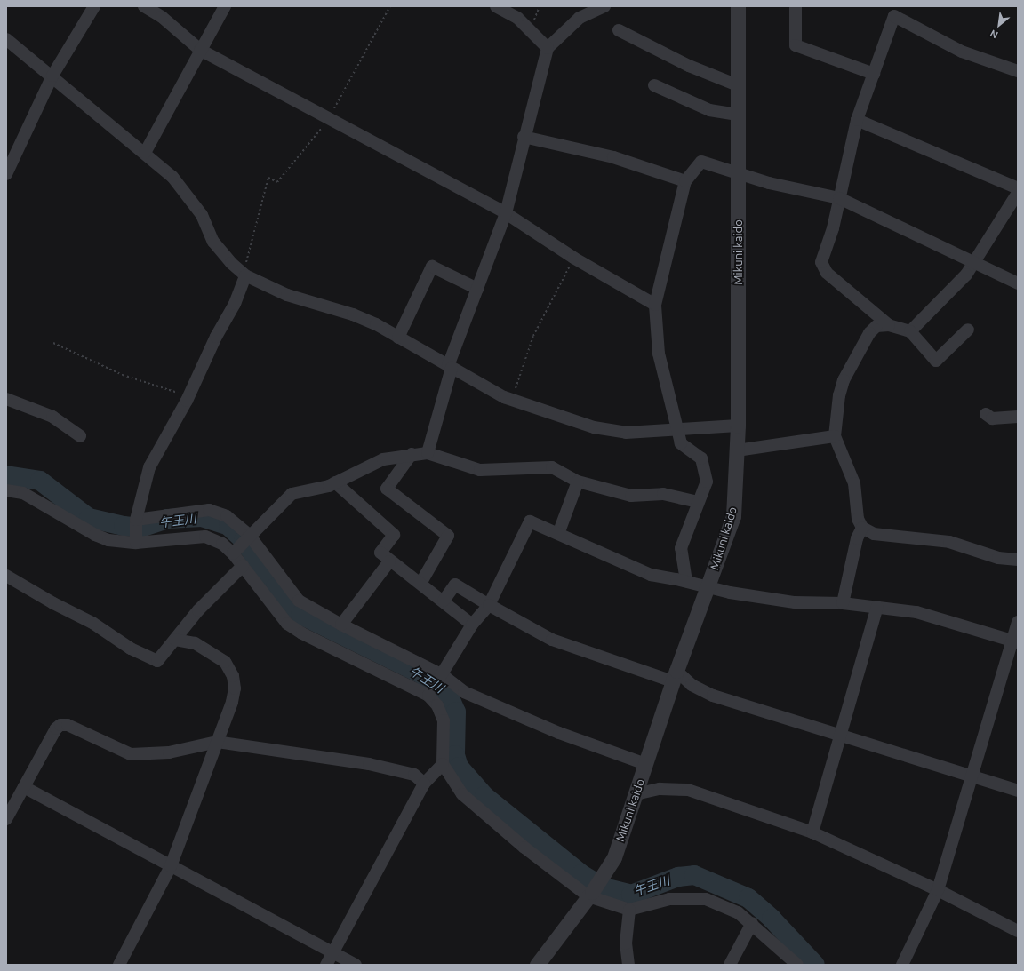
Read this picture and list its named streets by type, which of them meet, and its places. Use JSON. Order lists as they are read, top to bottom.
{
  "streets": {
    "street": ["Mikuni kaido"]
  },
  "water": ["午王川"],
  "north": "bottom left"
}
